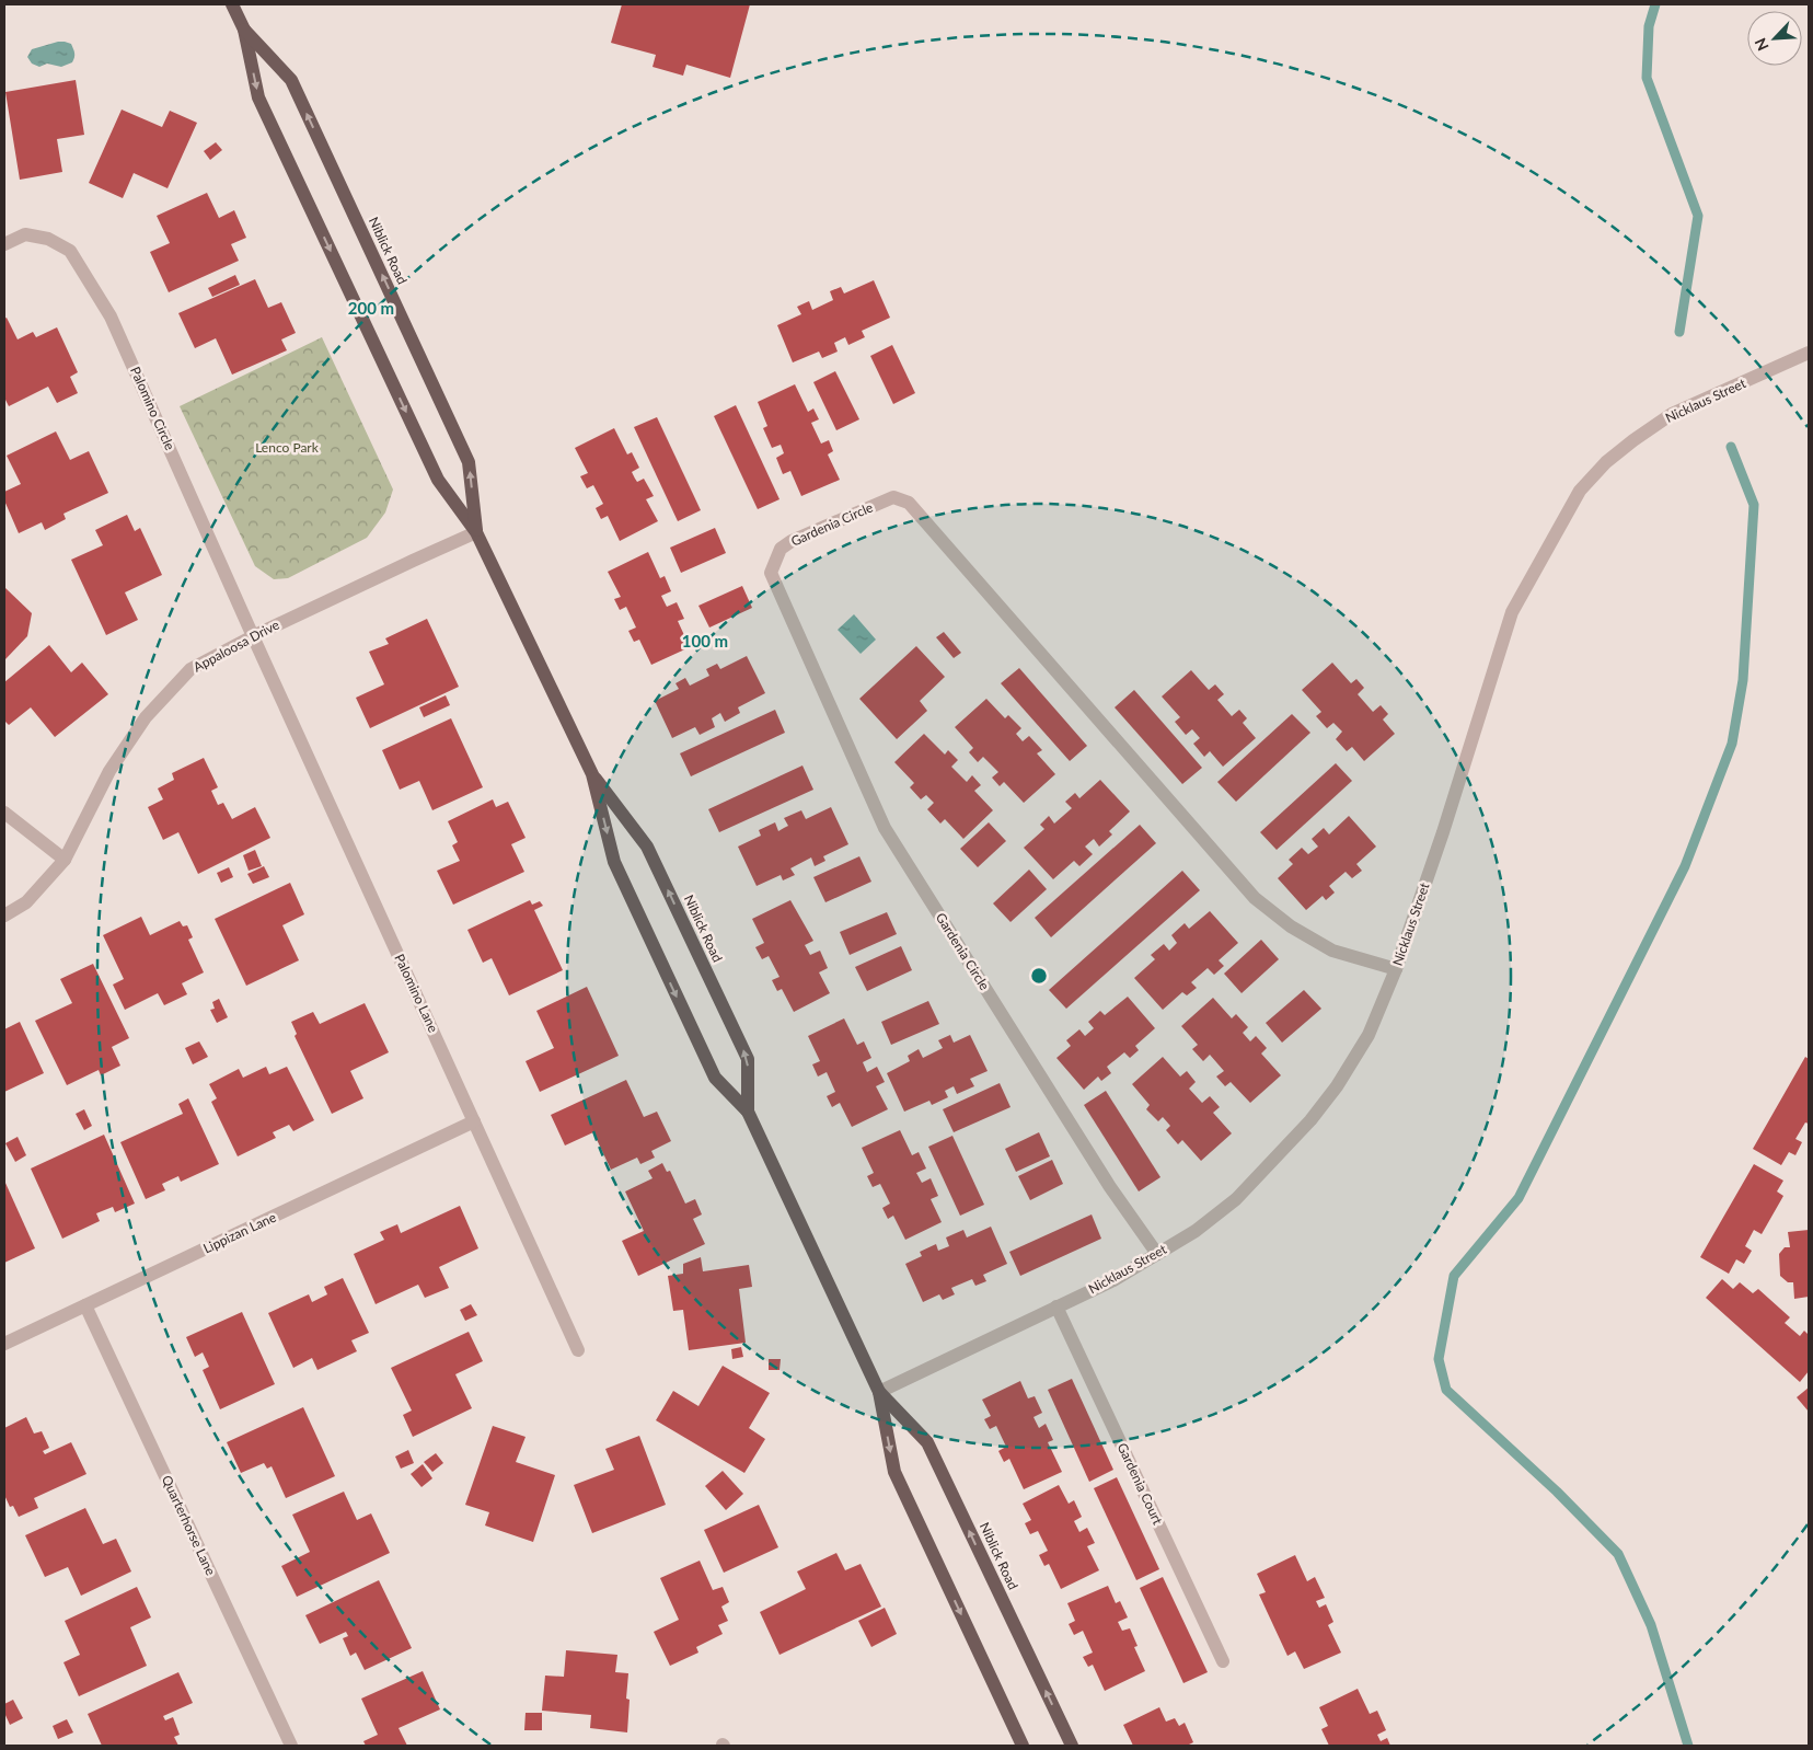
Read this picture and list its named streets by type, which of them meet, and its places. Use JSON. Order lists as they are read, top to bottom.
{
  "streets": {
    "main road": ["Niblick Road"],
    "street": [
      "Nicklaus Street",
      "Palomino Circle",
      "Gardenia Circle",
      "Appaloosa Drive",
      "Palomino Lane",
      "Lippizan Lane",
      "Gardenia Court",
      "Quarterhorse Lane"
    ]
  },
  "crossings": [
    ["Niblick Road", "Nicklaus Street"],
    ["Niblick Road", "Appaloosa Drive"],
    ["Nicklaus Street", "Gardenia Circle"],
    ["Nicklaus Street", "Gardenia Court"],
    ["Palomino Circle", "Appaloosa Drive"],
    ["Palomino Circle", "Palomino Lane"],
    ["Appaloosa Drive", "Palomino Lane"],
    ["Palomino Lane", "Lippizan Lane"],
    ["Lippizan Lane", "Quarterhorse Lane"]
  ],
  "parks": ["Lenco Park"],
  "north": "bottom left",
  "rings": ["200 m", "100 m"]
}
